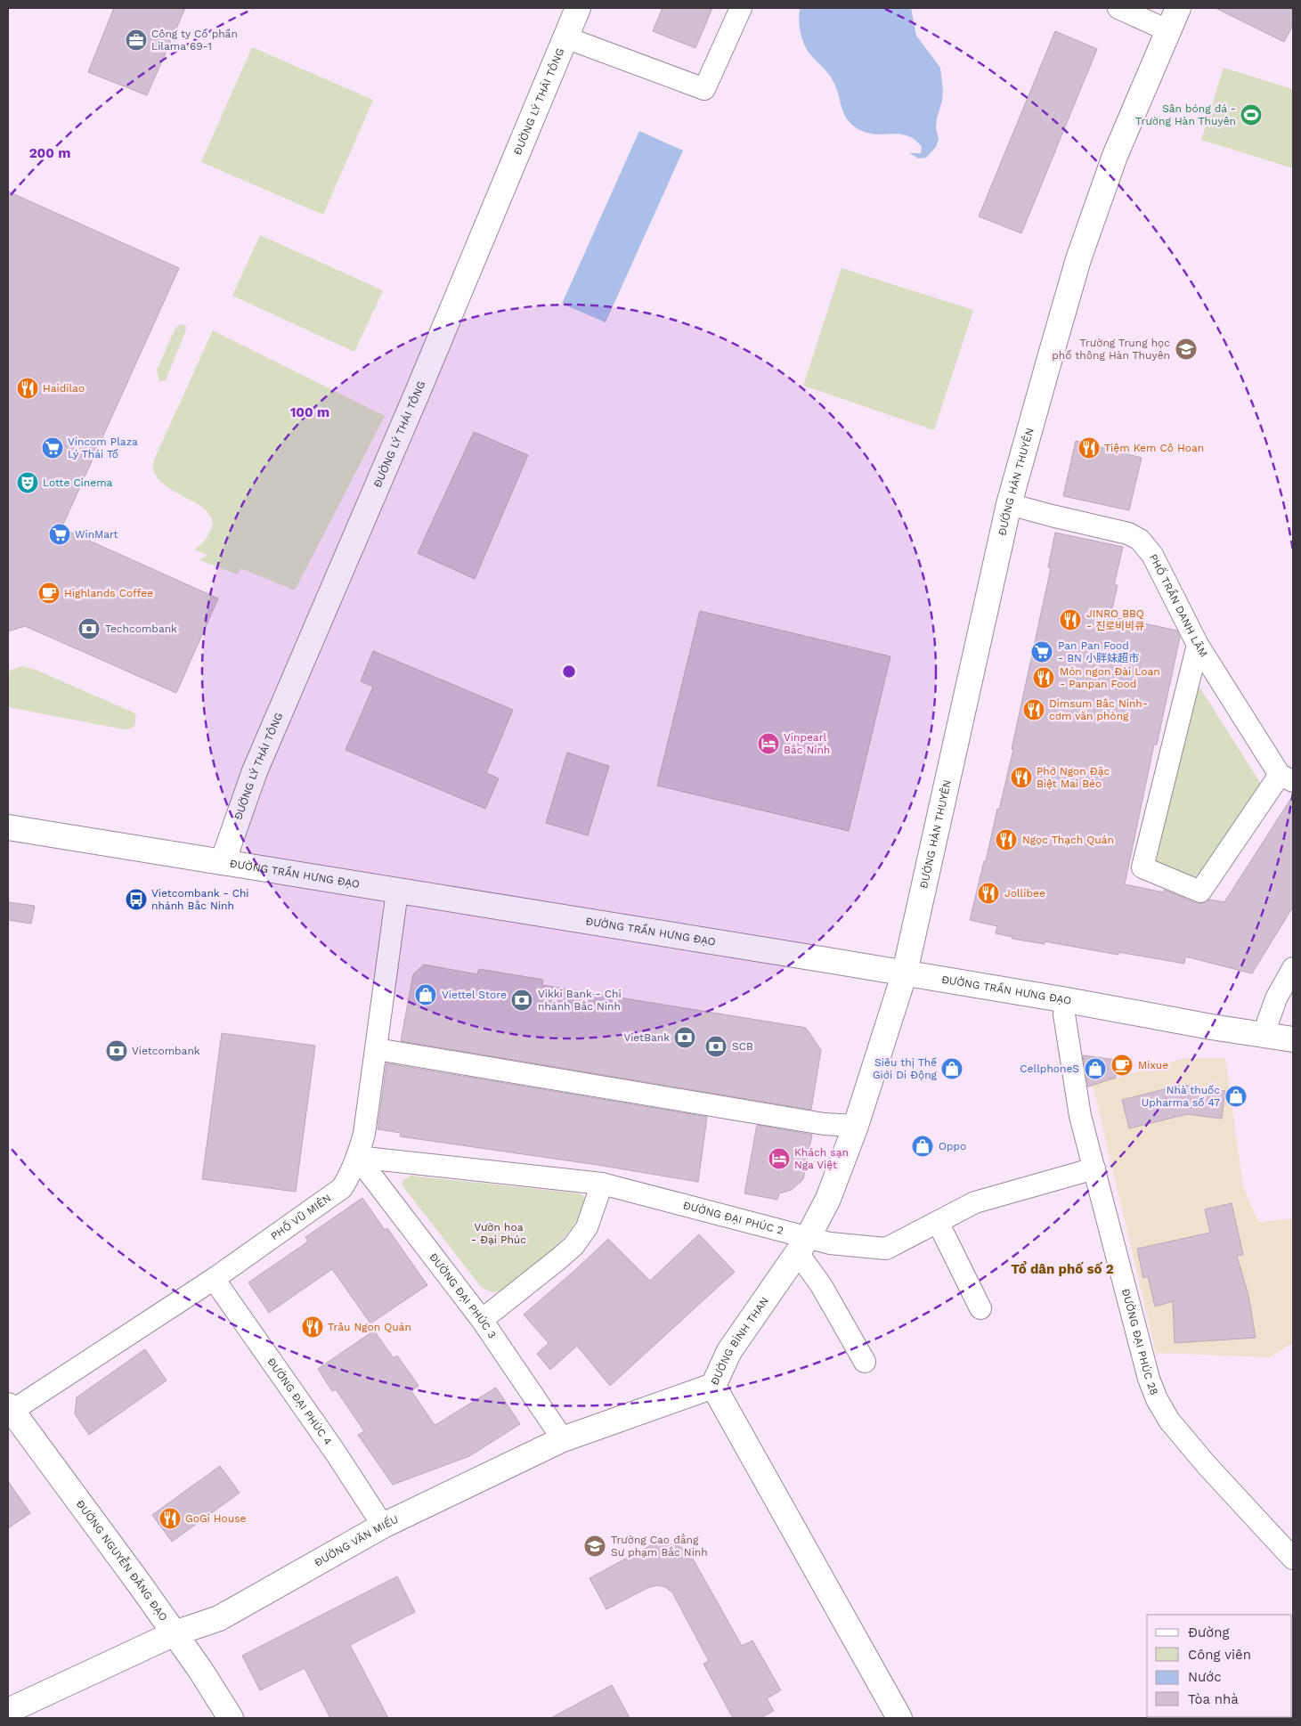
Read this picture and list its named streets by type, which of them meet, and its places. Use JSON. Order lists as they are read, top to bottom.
{
  "streets": {
    "street": [
      "ĐƯỜNG LÝ THÁI TÔNG",
      "ĐƯỜNG HÀN THUYÊN",
      "PHỐ TRẦN DANH LÃM",
      "ĐƯỜNG TRẦN HƯNG ĐẠO",
      "PHỐ VŨ MIÊN",
      "ĐƯỜNG ĐẠI PHÚC 2",
      "ĐƯỜNG ĐẠI PHÚC 3",
      "ĐƯỜNG BÌNH THAN",
      "ĐƯỜNG ĐẠI PHÚC 28",
      "ĐƯỜNG ĐẠI PHÚC 4",
      "ĐƯỜNG VĂN MIẾU",
      "ĐƯỜNG NGUYỄN ĐĂNG ĐẠO"
    ]
  },
  "crossings": [
    ["ĐƯỜNG LÝ THÁI TÔNG", "ĐƯỜNG TRẦN HƯNG ĐẠO"],
    ["ĐƯỜNG HÀN THUYÊN", "PHỐ TRẦN DANH LÃM"],
    ["ĐƯỜNG HÀN THUYÊN", "ĐƯỜNG TRẦN HƯNG ĐẠO"],
    ["ĐƯỜNG HÀN THUYÊN", "ĐƯỜNG BÌNH THAN"],
    ["ĐƯỜNG TRẦN HƯNG ĐẠO", "PHỐ VŨ MIÊN"],
    ["ĐƯỜNG TRẦN HƯNG ĐẠO", "ĐƯỜNG BÌNH THAN"],
    ["ĐƯỜNG TRẦN HƯNG ĐẠO", "ĐƯỜNG ĐẠI PHÚC 28"],
    ["PHỐ VŨ MIÊN", "ĐƯỜNG ĐẠI PHÚC 2"],
    ["PHỐ VŨ MIÊN", "ĐƯỜNG ĐẠI PHÚC 3"],
    ["PHỐ VŨ MIÊN", "ĐƯỜNG ĐẠI PHÚC 4"],
    ["PHỐ VŨ MIÊN", "ĐƯỜNG NGUYỄN ĐĂNG ĐẠO"],
    ["ĐƯỜNG ĐẠI PHÚC 2", "ĐƯỜNG ĐẠI PHÚC 3"],
    ["ĐƯỜNG ĐẠI PHÚC 2", "ĐƯỜNG BÌNH THAN"],
    ["ĐƯỜNG ĐẠI PHÚC 2", "ĐƯỜNG ĐẠI PHÚC 28"],
    ["ĐƯỜNG ĐẠI PHÚC 3", "ĐƯỜNG VĂN MIẾU"],
    ["ĐƯỜNG BÌNH THAN", "ĐƯỜNG VĂN MIẾU"],
    ["ĐƯỜNG ĐẠI PHÚC 4", "ĐƯỜNG VĂN MIẾU"],
    ["ĐƯỜNG VĂN MIẾU", "ĐƯỜNG NGUYỄN ĐĂNG ĐẠO"]
  ],
  "districts": ["Tổ dân phố số 2"],
  "parks": ["Vườn hoa - Đại Phúc"],
  "places": {
    "office": ["Công ty Cổ phần Lilama 69-1"],
    "sports": ["Sân bóng đá - Trường Hàn Thuyên"],
    "school or university": ["Trường Trung học phổ thông Hàn Thuyên", "Trường Cao đẳng Sư phạm Bắc Ninh"],
    "restaurant": [
      "Haidilao",
      "Tiệm Kem Cô Hoan",
      "JINRO BBQ - 진로비비큐",
      "Món ngon Đài Loan - Panpan Food",
      "Dimsum Bắc Ninh- cơm văn phòng",
      "Phở Ngon Đặc Biệt Mai Béo",
      "Ngọc Thạch Quán",
      "Jollibee",
      "Trâu Ngon Quán",
      "GoGi House"
    ],
    "supermarket": ["Vincom Plaza Lý Thái Tổ", "WinMart", "Pan Pan Food - BN 小胖妹超市"],
    "theatre": ["Lotte Cinema"],
    "cafe": ["Highlands Coffee", "Mixue"],
    "bank": [
      "Techcombank",
      "Vikki Bank - Chi nhánh Bắc Ninh",
      "VietBank",
      "SCB",
      "Vietcombank"
    ],
    "hotel": ["Vinpearl Bắc Ninh", "Khách sạn Nga Việt"],
    "bus stop": ["Vietcombank - Chi nhánh Bắc Ninh"],
    "shop": [
      "Viettel Store",
      "Siêu thị Thế Giới Di Động",
      "CellphoneS",
      "Nhà thuốc Upharma số 47",
      "Oppo"
    ]
  },
  "legend": [
    "Đường",
    "Công viên",
    "Nước",
    "Tòa nhà"
  ],
  "rings": ["200 m", "100 m"]
}
